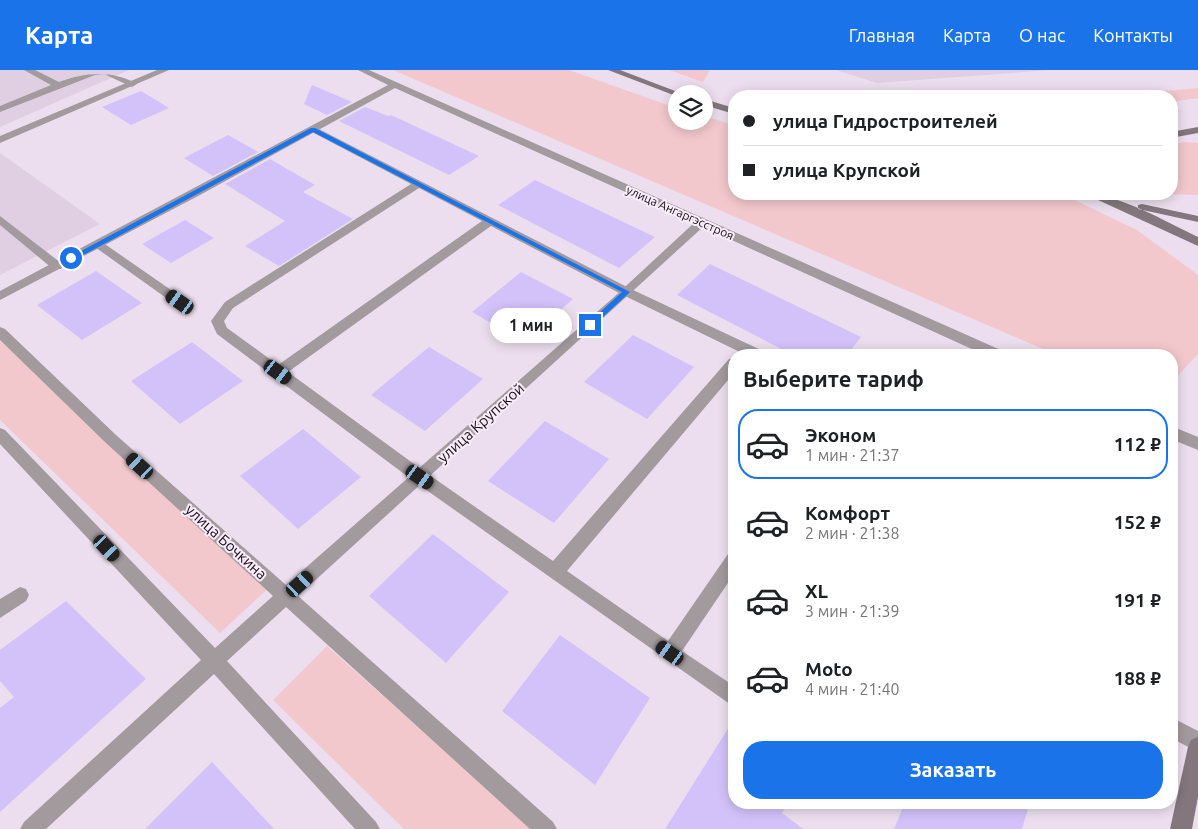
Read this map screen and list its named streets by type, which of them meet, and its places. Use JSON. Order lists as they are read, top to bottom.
{
  "streets": {
    "street": ["улица Ангаргэсстроя", "улица Крупской", "улица Бочкина"]
  },
  "crossings": [
    ["улица Ангаргэсстроя", "улица Крупской"],
    ["улица Крупской", "улица Бочкина"]
  ],
  "page": {
    "header": "Карта",
    "nav": [
      "Главная",
      "Карта",
      "О нас",
      "Контакты"
    ],
    "banner": ["улица Гидростроителей", "улица Крупской"],
    "bubble": "1 мин",
    "heading": "Выберите тариф",
    "list": [
      {
        "name": "Эконом",
        "note": "1 мин · 21:37",
        "value": "112 ₽"
      },
      {
        "name": "Комфорт",
        "note": "2 мин · 21:38",
        "value": "152 ₽"
      },
      {
        "name": "XL",
        "note": "3 мин · 21:39",
        "value": "191 ₽"
      },
      {
        "name": "Moto",
        "note": "4 мин · 21:40",
        "value": "188 ₽"
      }
    ],
    "buttons": "Заказать"
  }
}
